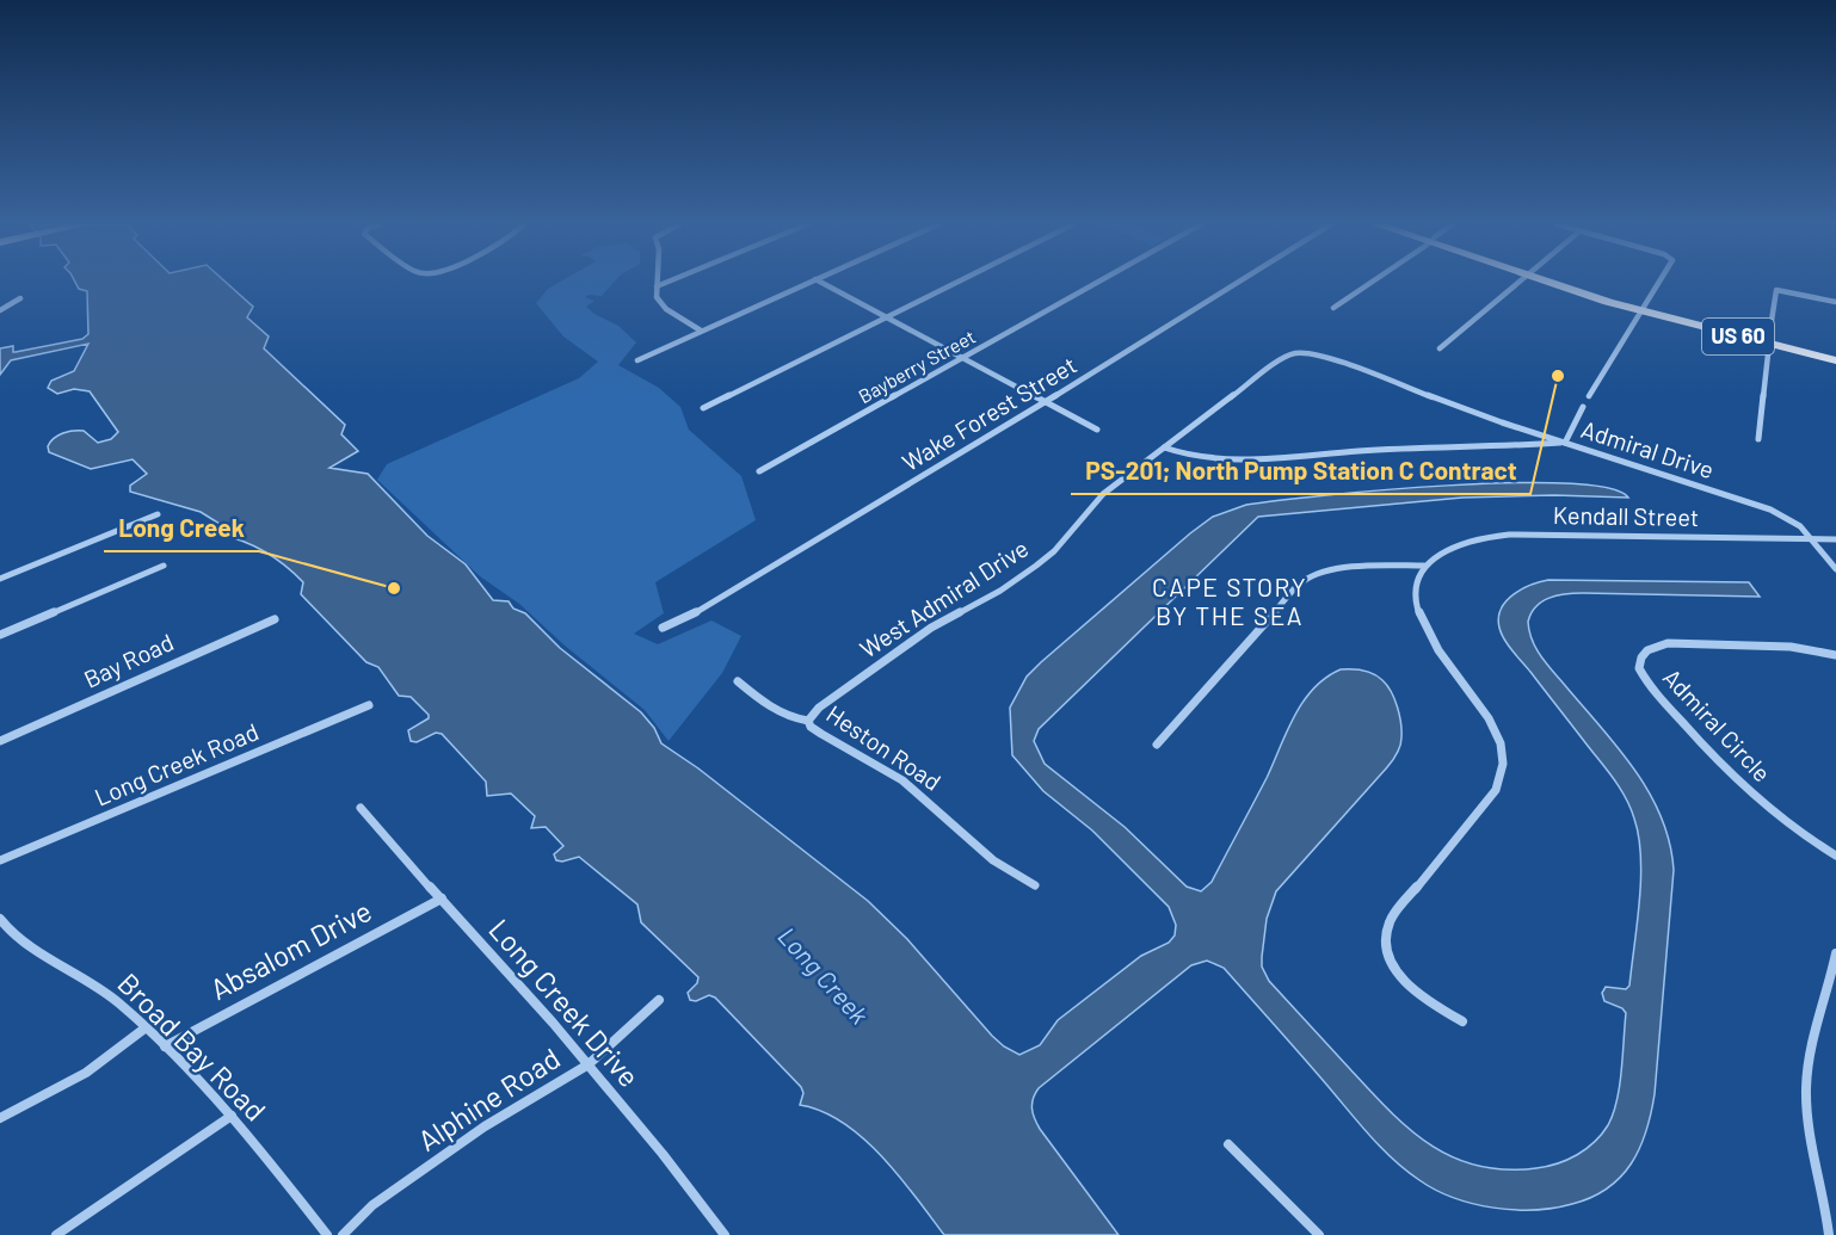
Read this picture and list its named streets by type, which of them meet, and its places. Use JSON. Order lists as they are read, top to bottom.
{
  "streets": {
    "highway": ["US 60"],
    "street": [
      "Bayberry Street",
      "Wake Forest Street",
      "Admiral Drive",
      "Kendall Street",
      "West Admiral Drive",
      "Bay Road",
      "Admiral Circle",
      "Heston Road",
      "Long Creek Road",
      "Absalom Drive",
      "Long Creek Drive",
      "Broad Bay Road",
      "Alphine Road"
    ]
  },
  "crossings": [
    ["Admiral Drive", "Kendall Street"],
    ["Admiral Drive", "West Admiral Drive"],
    ["West Admiral Drive", "Heston Road"],
    ["Absalom Drive", "Long Creek Drive"],
    ["Absalom Drive", "Broad Bay Road"],
    ["Long Creek Drive", "Alphine Road"]
  ],
  "districts": ["CAPE STORY BY THE SEA"],
  "water": ["Long Creek"],
  "places": ["PS-201; North Pump Station C Contract", "Long Creek"]
}
